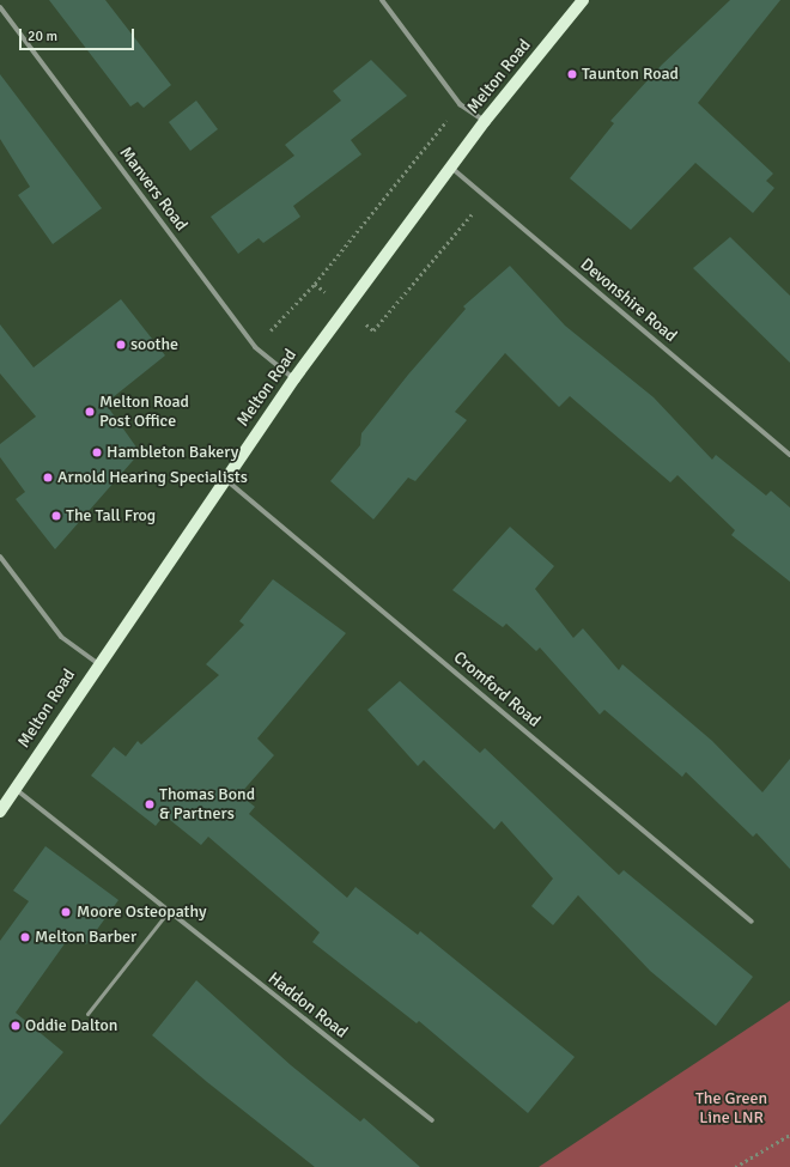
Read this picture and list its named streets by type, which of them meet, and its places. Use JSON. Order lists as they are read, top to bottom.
{
  "streets": {
    "main road": ["Melton Road"],
    "street": [
      "Manvers Road",
      "Devonshire Road",
      "Cromford Road",
      "Haddon Road"
    ]
  },
  "crossings": [
    ["Melton Road", "Manvers Road"],
    ["Melton Road", "Devonshire Road"],
    ["Melton Road", "Cromford Road"],
    ["Melton Road", "Haddon Road"]
  ],
  "parks": ["The Green Line LNR"],
  "places": [
    "Taunton Road",
    "soothe",
    "Melton Road Post Office",
    "Hambleton Bakery",
    "Arnold Hearing Specialists",
    "The Tall Frog",
    "Thomas Bond & Partners",
    "Moore Osteopathy",
    "Melton Barber",
    "Oddie Dalton"
  ],
  "scale_bar": "20 m"
}
